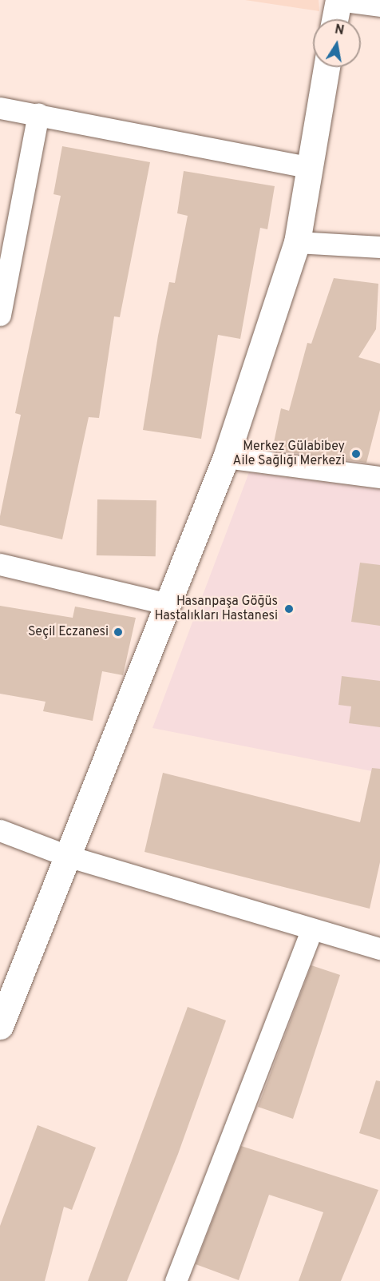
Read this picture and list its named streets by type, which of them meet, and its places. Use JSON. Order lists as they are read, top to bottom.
{
  "places": ["Merkez Gülabibey Aile Sağlığı Merkezi", "Hasanpaşa Göğüs Hastalıkları Hastanesi", "Seçil Eczanesi"],
  "north": "top"
}
